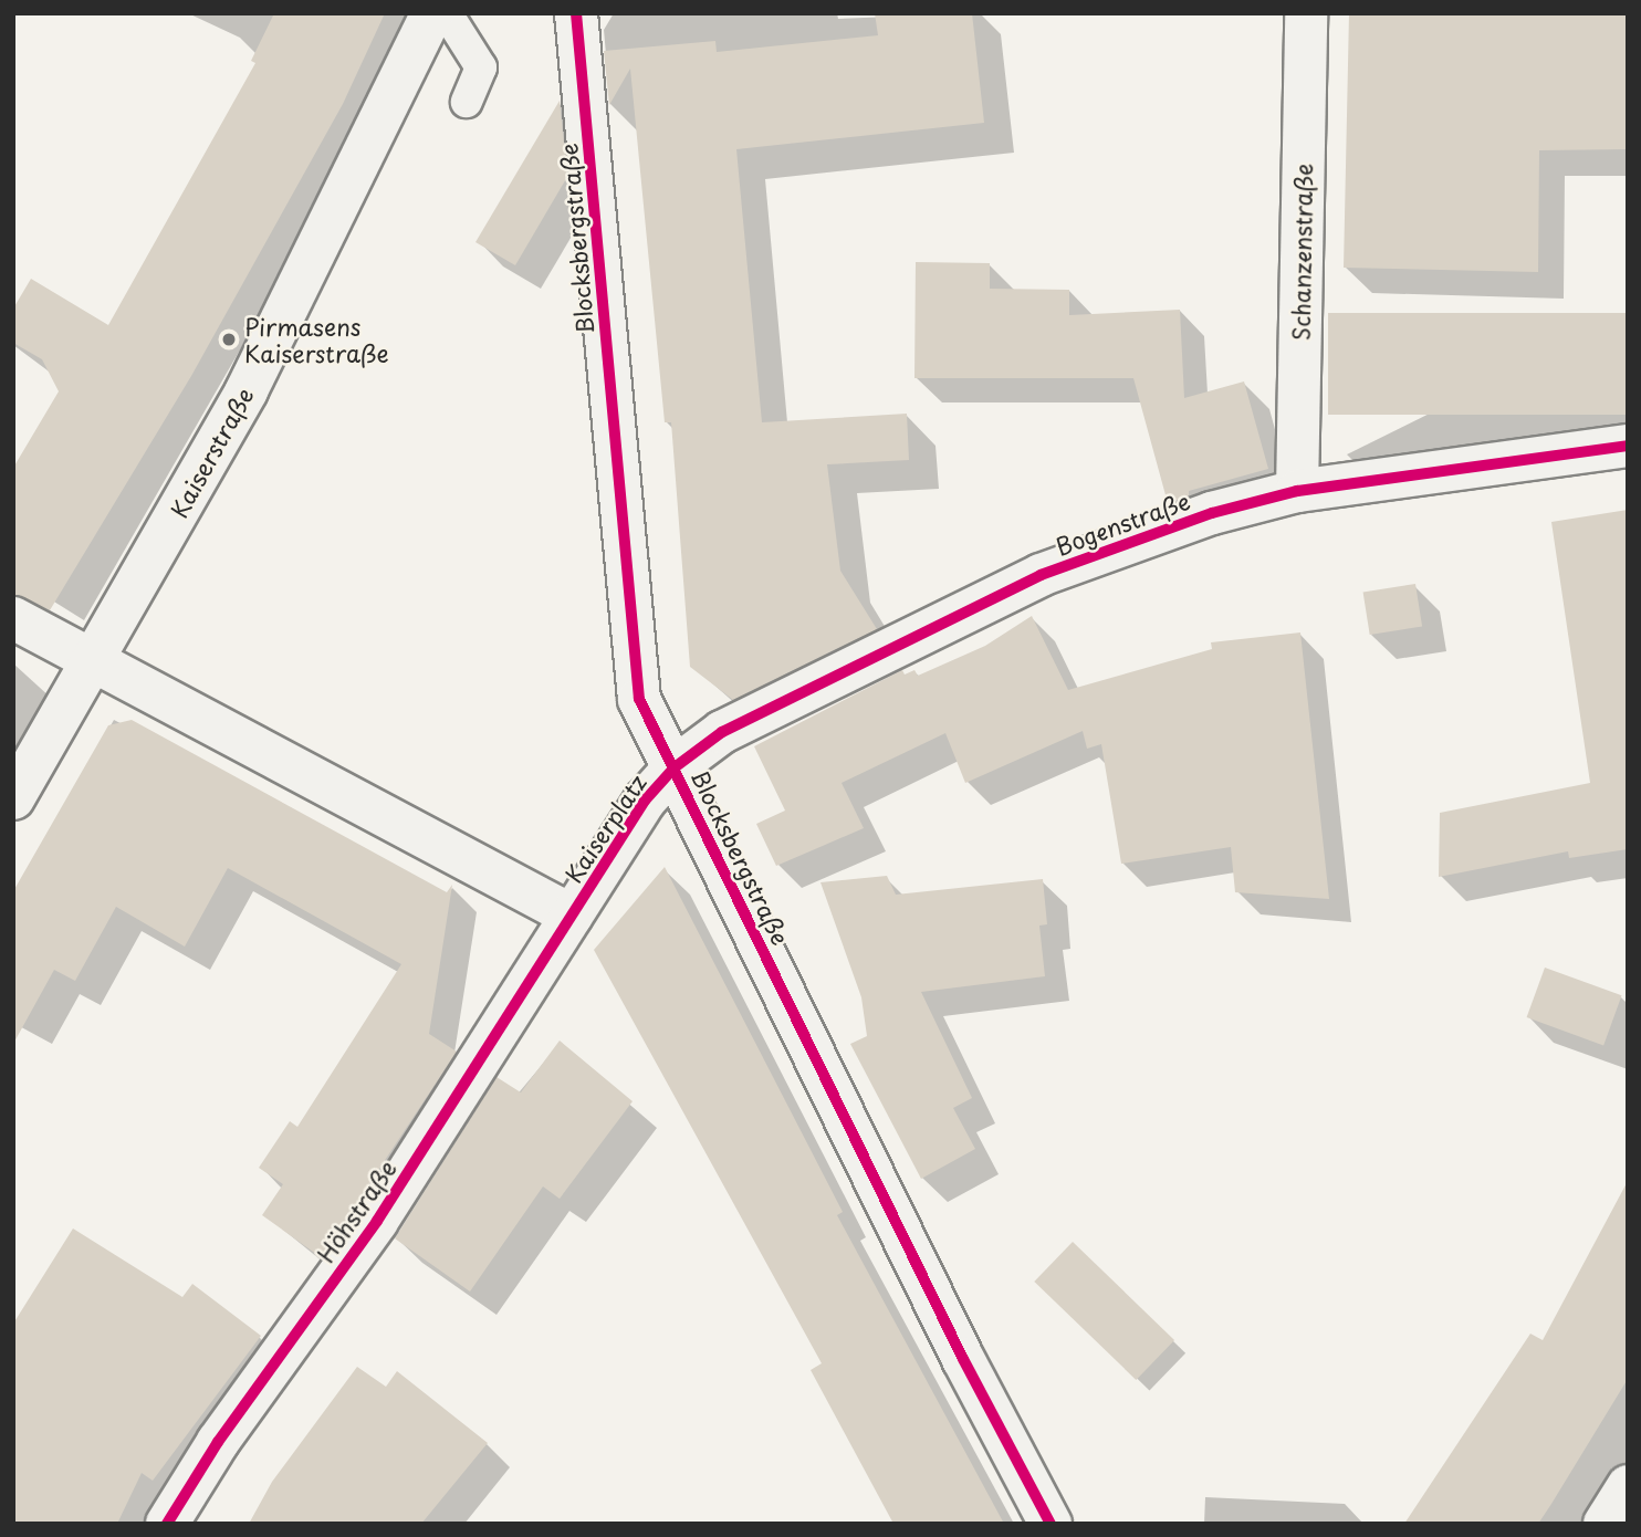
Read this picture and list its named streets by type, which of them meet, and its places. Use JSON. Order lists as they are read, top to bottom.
{
  "streets": {
    "street": [
      "Blocksbergstraße",
      "Schanzenstraße",
      "Kaiserstraße",
      "Bogenstraße",
      "Kaiserplatz",
      "Höhstraße"
    ]
  },
  "crossings": [
    ["Blocksbergstraße", "Bogenstraße"],
    ["Blocksbergstraße", "Kaiserplatz"],
    ["Schanzenstraße", "Bogenstraße"],
    ["Kaiserstraße", "Kaiserplatz"],
    ["Bogenstraße", "Kaiserplatz"],
    ["Kaiserplatz", "Höhstraße"]
  ],
  "places": ["Pirmasens Kaiserstraße"]
}
